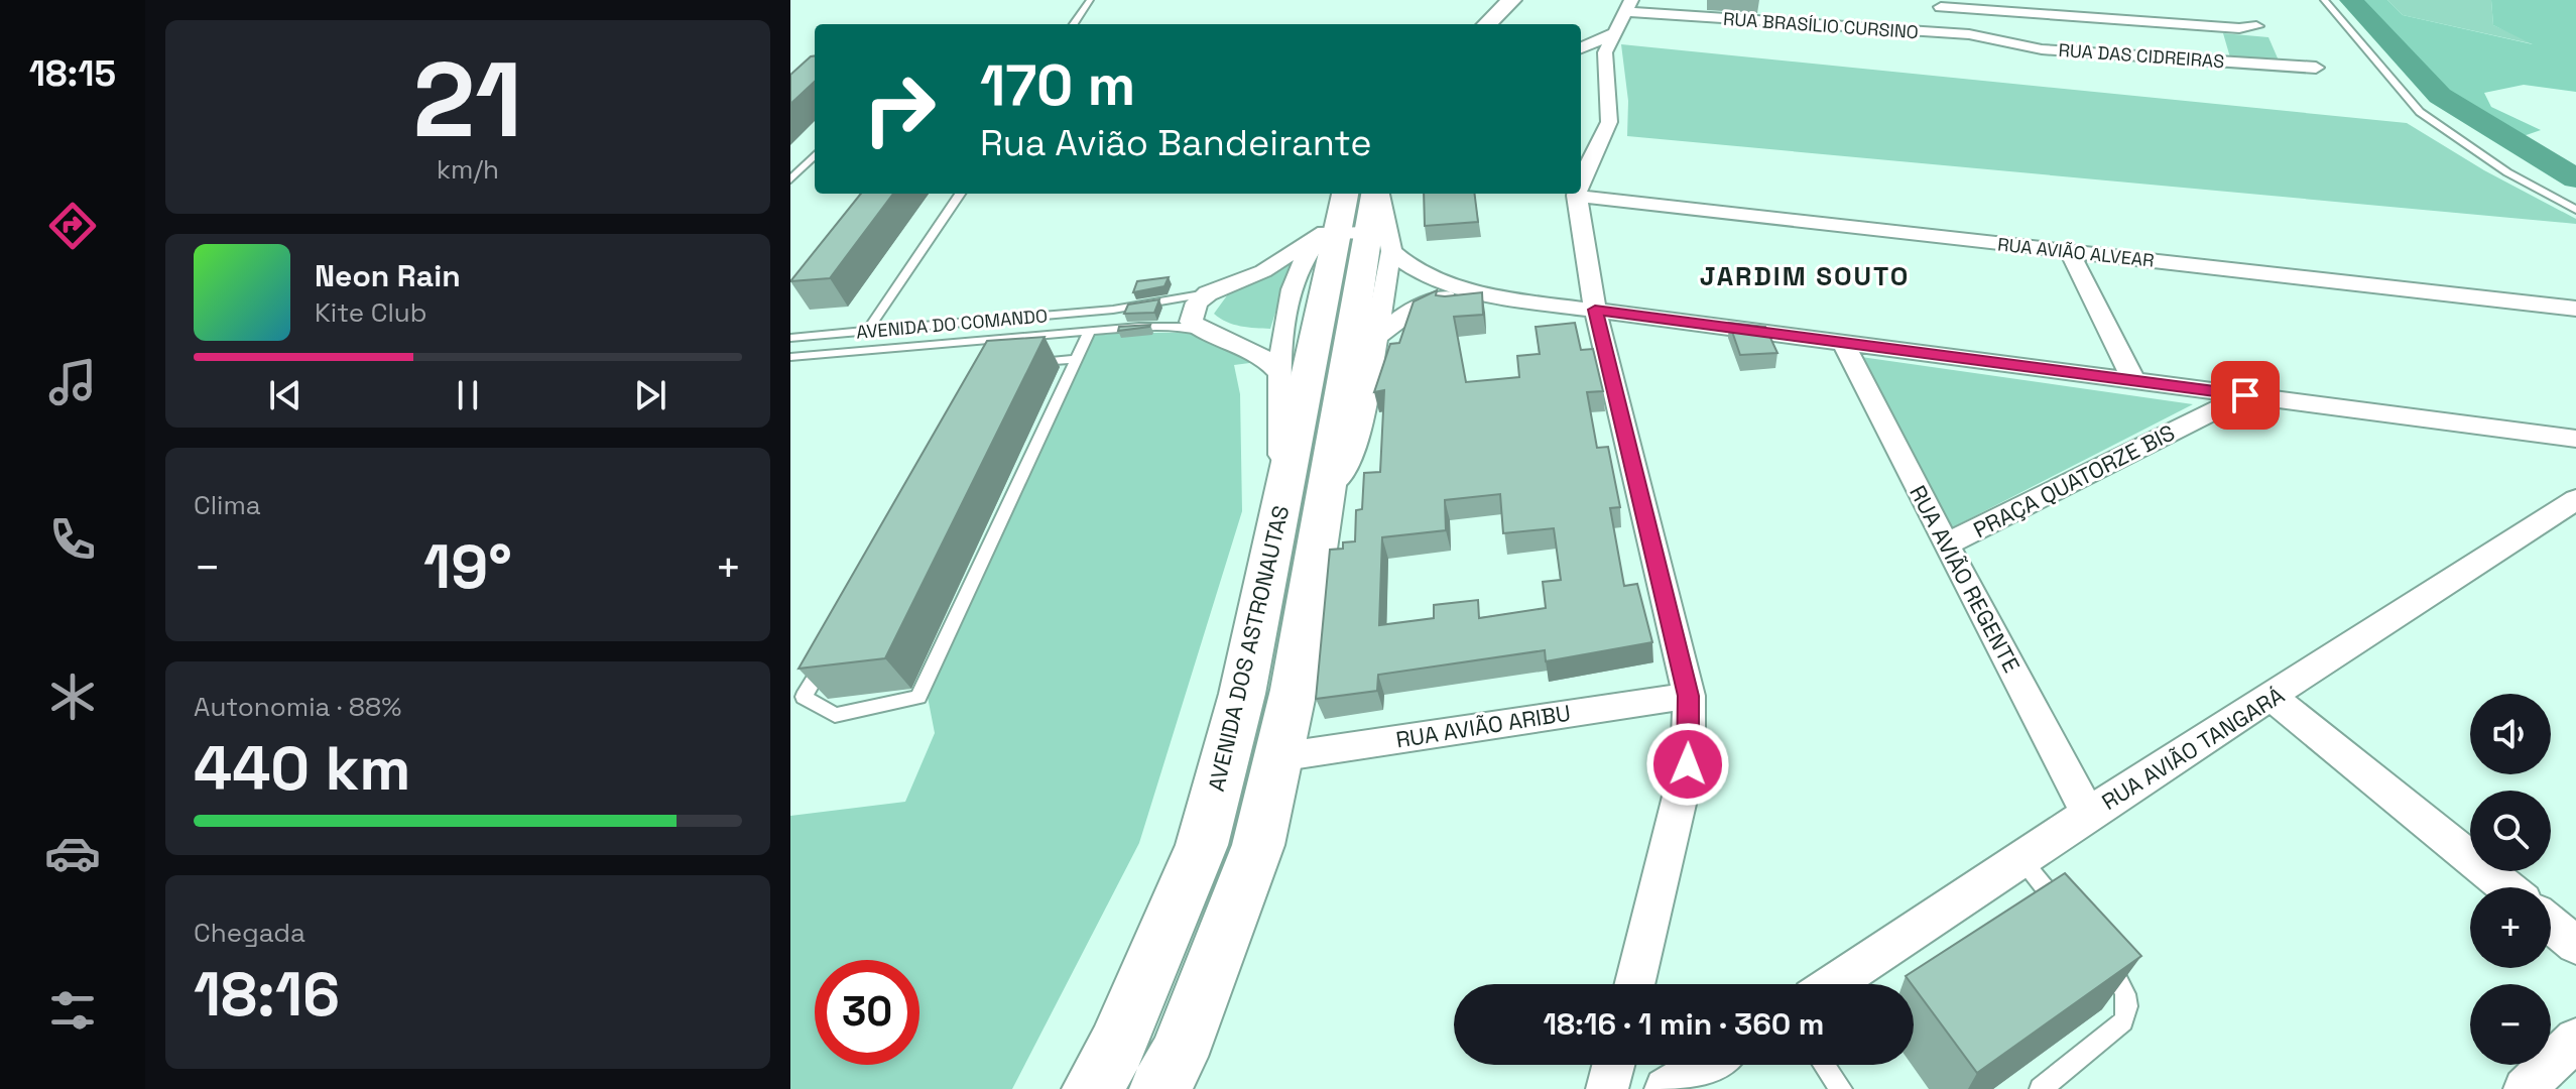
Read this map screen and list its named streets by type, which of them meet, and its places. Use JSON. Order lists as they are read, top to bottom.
{
  "streets": {
    "main road": ["AVENIDA DOS ASTRONAUTAS"],
    "street": [
      "RUA BRASÍLIO CURSINO",
      "RUA DAS CIDREIRAS",
      "RUA AVIÃO ALVEAR",
      "PRAÇA QUATORZE BIS",
      "RUA AVIÃO REGENTE",
      "RUA AVIÃO ARIBU",
      "RUA AVIÃO TANGARÁ"
    ],
    "lane": ["AVENIDA DO COMANDO"]
  },
  "crossings": [
    ["RUA BRASÍLIO CURSINO", "RUA DAS CIDREIRAS"],
    ["PRAÇA QUATORZE BIS", "RUA AVIÃO REGENTE"],
    ["RUA AVIÃO REGENTE", "RUA AVIÃO TANGARÁ"],
    ["AVENIDA DOS ASTRONAUTAS", "RUA AVIÃO ARIBU"]
  ],
  "districts": ["JARDIM SOUTO"],
  "page": {
    "tabs": "18:15",
    "tile": [
      ["21", "km/h"],
      "Clima",
      ["Autonomia · 88%", "440 km"],
      ["Chegada", "18:16"]
    ],
    "turn": ["170 m", "Rua Avião Bandeirante"],
    "song": ["Neon Rain", "Kite Club"],
    "heat": ["−", "19°", "+"],
    "map_buttons": ["+", "−"],
    "limit": "30",
    "trip": "18:16 · 1 min · 360 m"
  }
}
